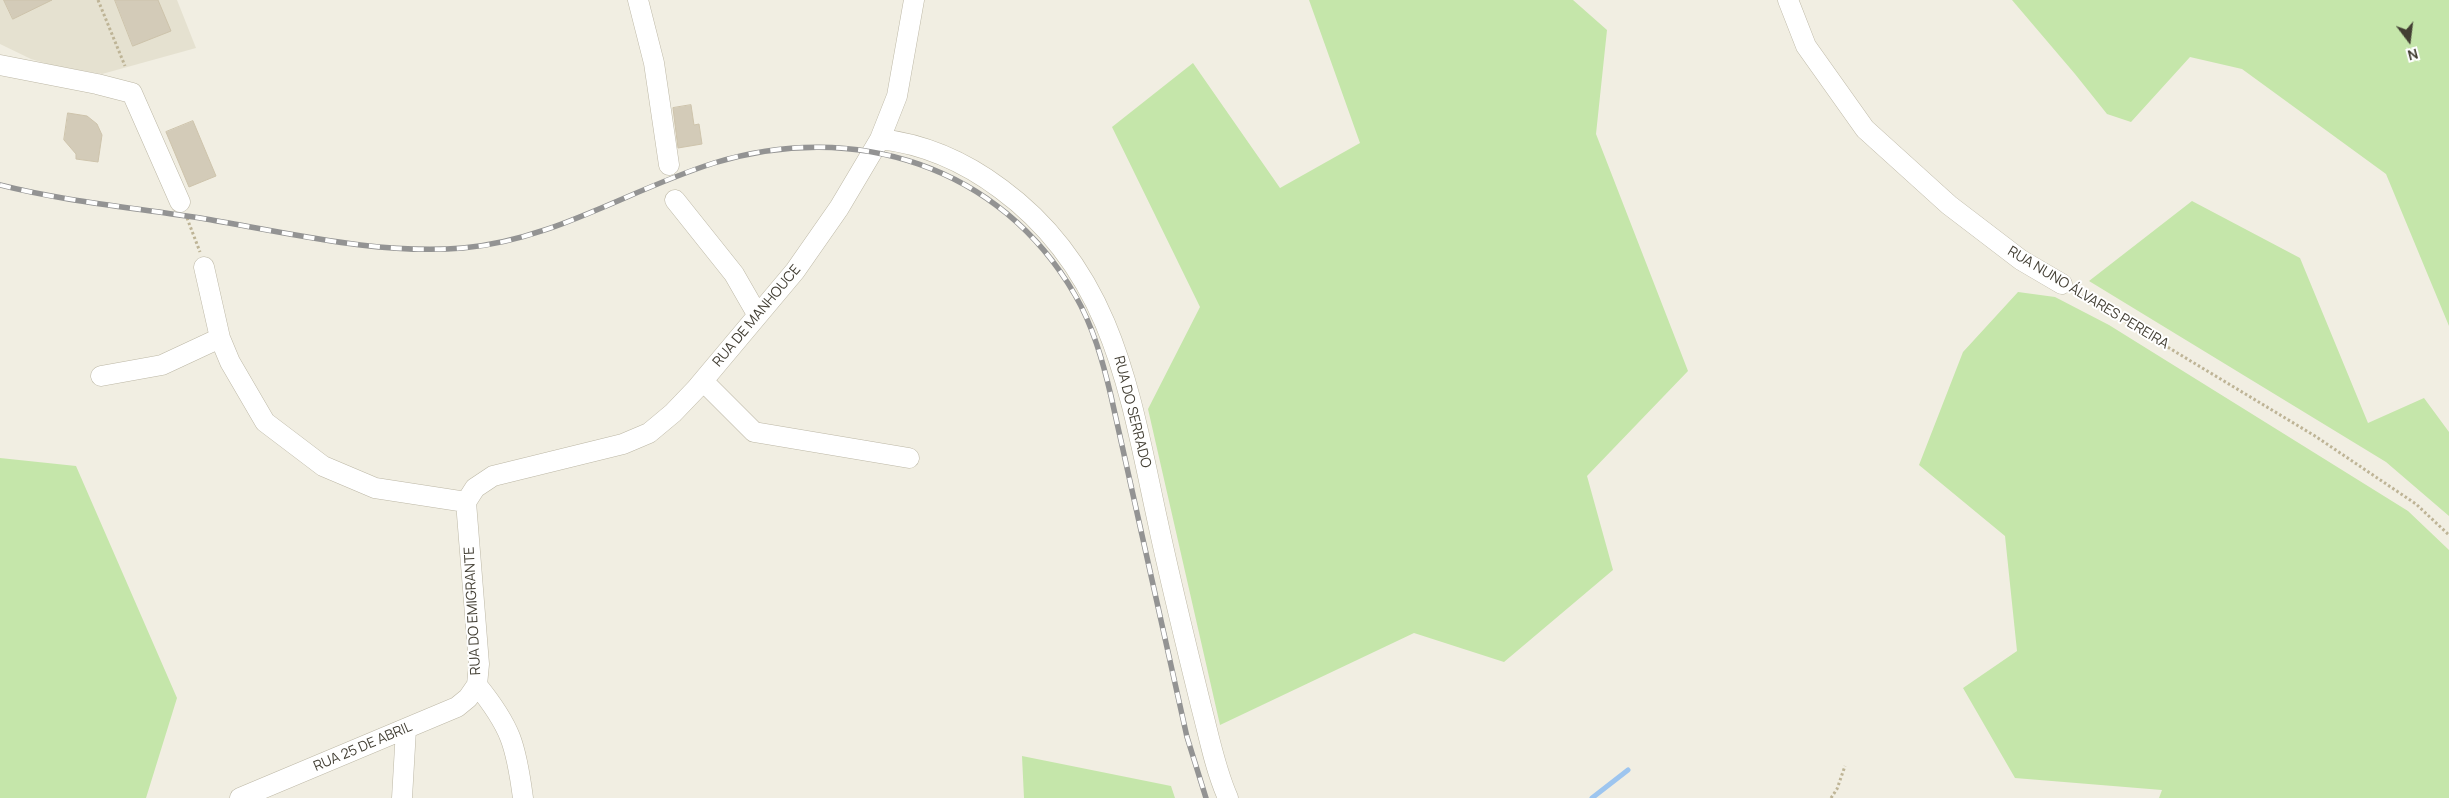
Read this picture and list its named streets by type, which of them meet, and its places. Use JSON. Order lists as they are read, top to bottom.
{
  "streets": {
    "street": [
      "RUA NUNO ÁLVARES PEREIRA",
      "RUA DE MANHOUCE",
      "RUA DO SERRADO",
      "RUA DO EMIGRANTE",
      "RUA 25 DE ABRIL"
    ]
  },
  "crossings": [
    ["RUA DE MANHOUCE", "RUA DO SERRADO"],
    ["RUA DE MANHOUCE", "RUA DO EMIGRANTE"],
    ["RUA DO EMIGRANTE", "RUA 25 DE ABRIL"]
  ],
  "north": "bottom"
}
